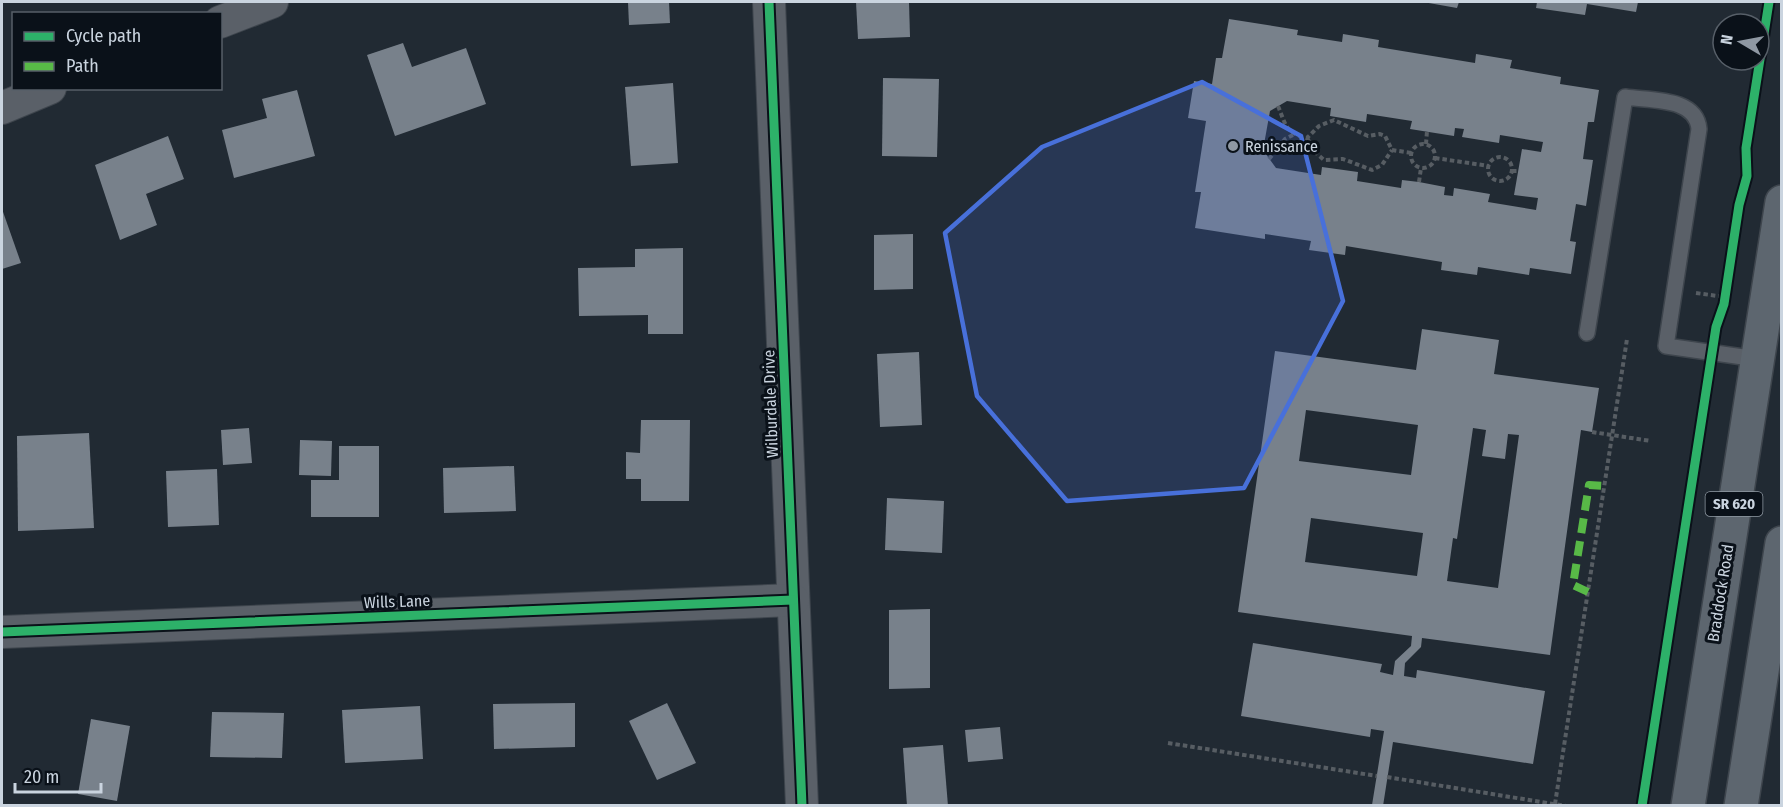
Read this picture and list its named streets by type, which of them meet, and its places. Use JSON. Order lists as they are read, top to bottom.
{
  "streets": {
    "main road": ["SR 620", "Braddock Road"],
    "street": ["Wilburdale Drive", "Wills Lane"]
  },
  "crossings": [
    ["Wilburdale Drive", "Wills Lane"]
  ],
  "places": ["Renissance"],
  "legend": ["Cycle path", "Path"],
  "scale_bar": "20 m",
  "north": "left"
}
